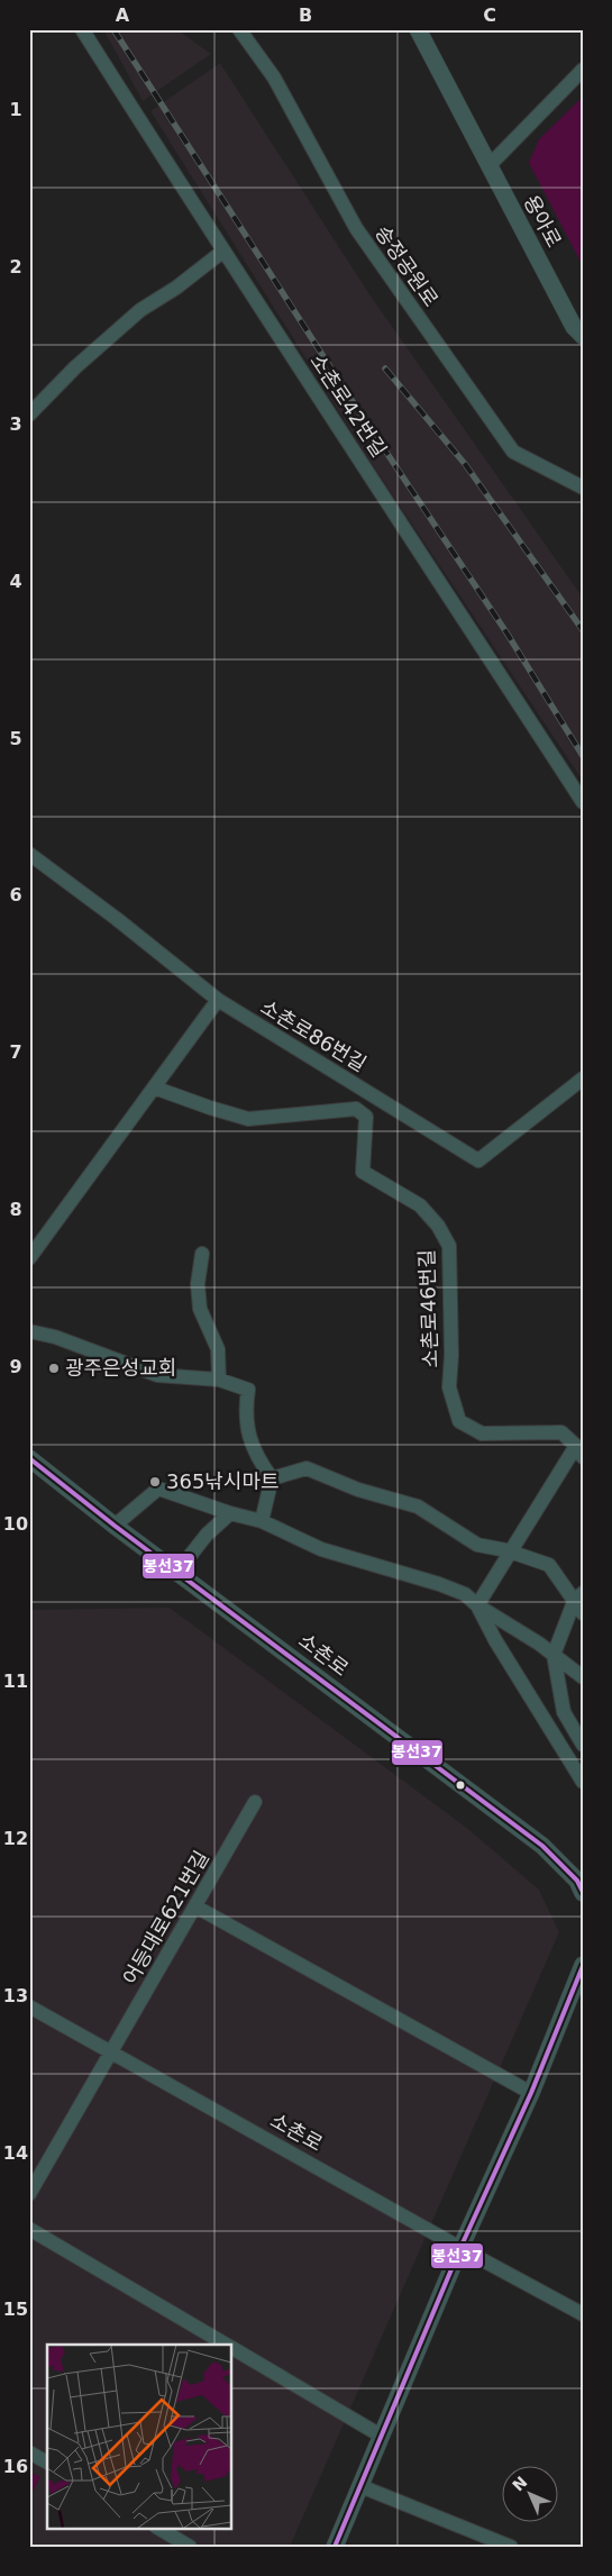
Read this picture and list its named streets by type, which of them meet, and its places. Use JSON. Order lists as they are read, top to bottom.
{
  "streets": {
    "street": [
      "용아로",
      "송정공원로",
      "소촌로42번길",
      "소촌로86번길",
      "소촌로46번길",
      "소촌로",
      "어등대로621번길"
    ]
  },
  "crossings": [
    ["소촌로", "어등대로621번길"]
  ],
  "places": ["광주은성교회", "365낚시마트"],
  "lines": ["transit line 봉선37"],
  "north": "top left",
  "grid": {
    "columns": ["A", "B", "C"],
    "rows": [
      "1",
      "2",
      "3",
      "4",
      "5",
      "6",
      "7",
      "8",
      "9",
      "10",
      "11",
      "12",
      "13",
      "14",
      "15",
      "16"
    ]
  }
}
